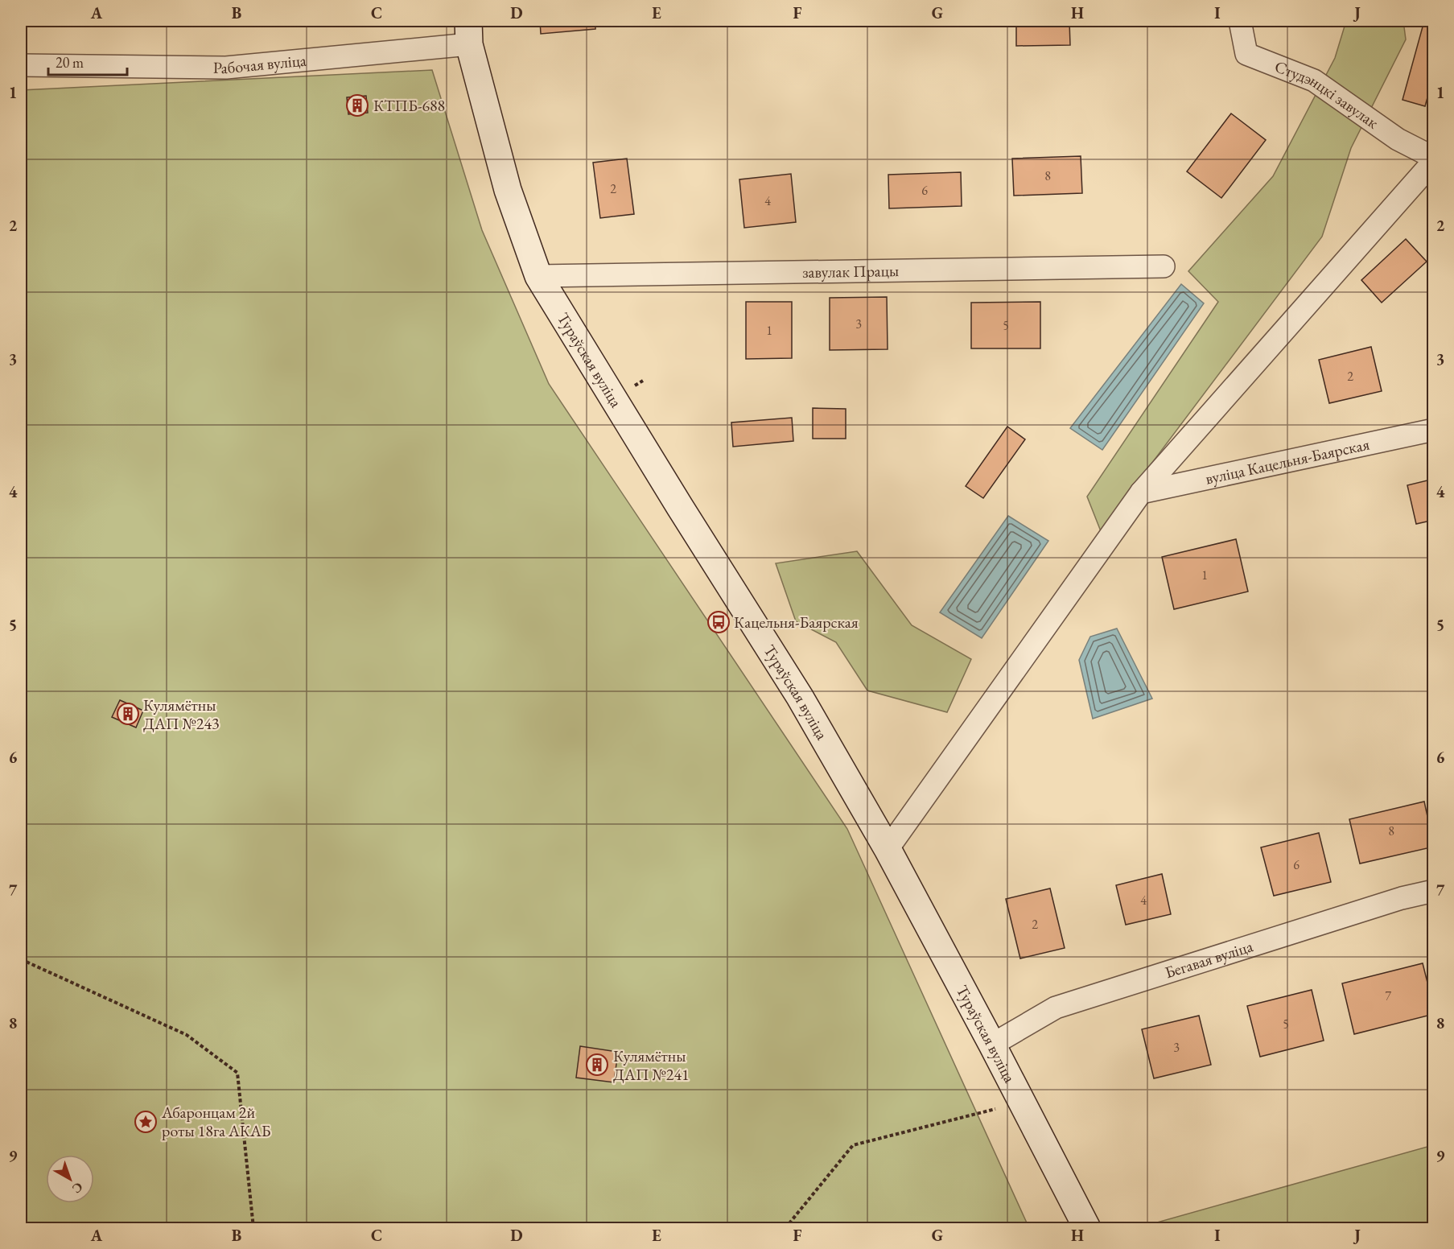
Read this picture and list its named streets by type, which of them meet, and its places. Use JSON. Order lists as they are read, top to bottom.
{
  "streets": {
    "street": [
      "Рабочая вуліца",
      "Студэнцкі завулак",
      "завулак Працы",
      "Тураўская вуліца",
      "вуліца Кацельня-Баярская",
      "Бегавая вуліца"
    ]
  },
  "crossings": [
    ["Рабочая вуліца", "Тураўская вуліца"],
    ["завулак Працы", "Тураўская вуліца"],
    ["Тураўская вуліца", "Бегавая вуліца"]
  ],
  "places": {
    "building": ["КТПБ-688", "Кулямётны ДАП №243", "Кулямётны ДАП №241"],
    "bus stop": ["Кацельня-Баярская"],
    "place": ["Абаронцам 2й роты 18га АКАБ"]
  },
  "house_numbers": [
    "8",
    "2",
    "6",
    "4",
    "3",
    "5",
    "1",
    "2",
    "1",
    "8",
    "6",
    "4",
    "2",
    "7",
    "5",
    "3"
  ],
  "scale_bar": "20 m",
  "north": "bottom right",
  "grid": {
    "columns": [
      "A",
      "B",
      "C",
      "D",
      "E",
      "F",
      "G",
      "H",
      "I",
      "J"
    ],
    "rows": [
      "1",
      "2",
      "3",
      "4",
      "5",
      "6",
      "7",
      "8",
      "9"
    ]
  }
}
